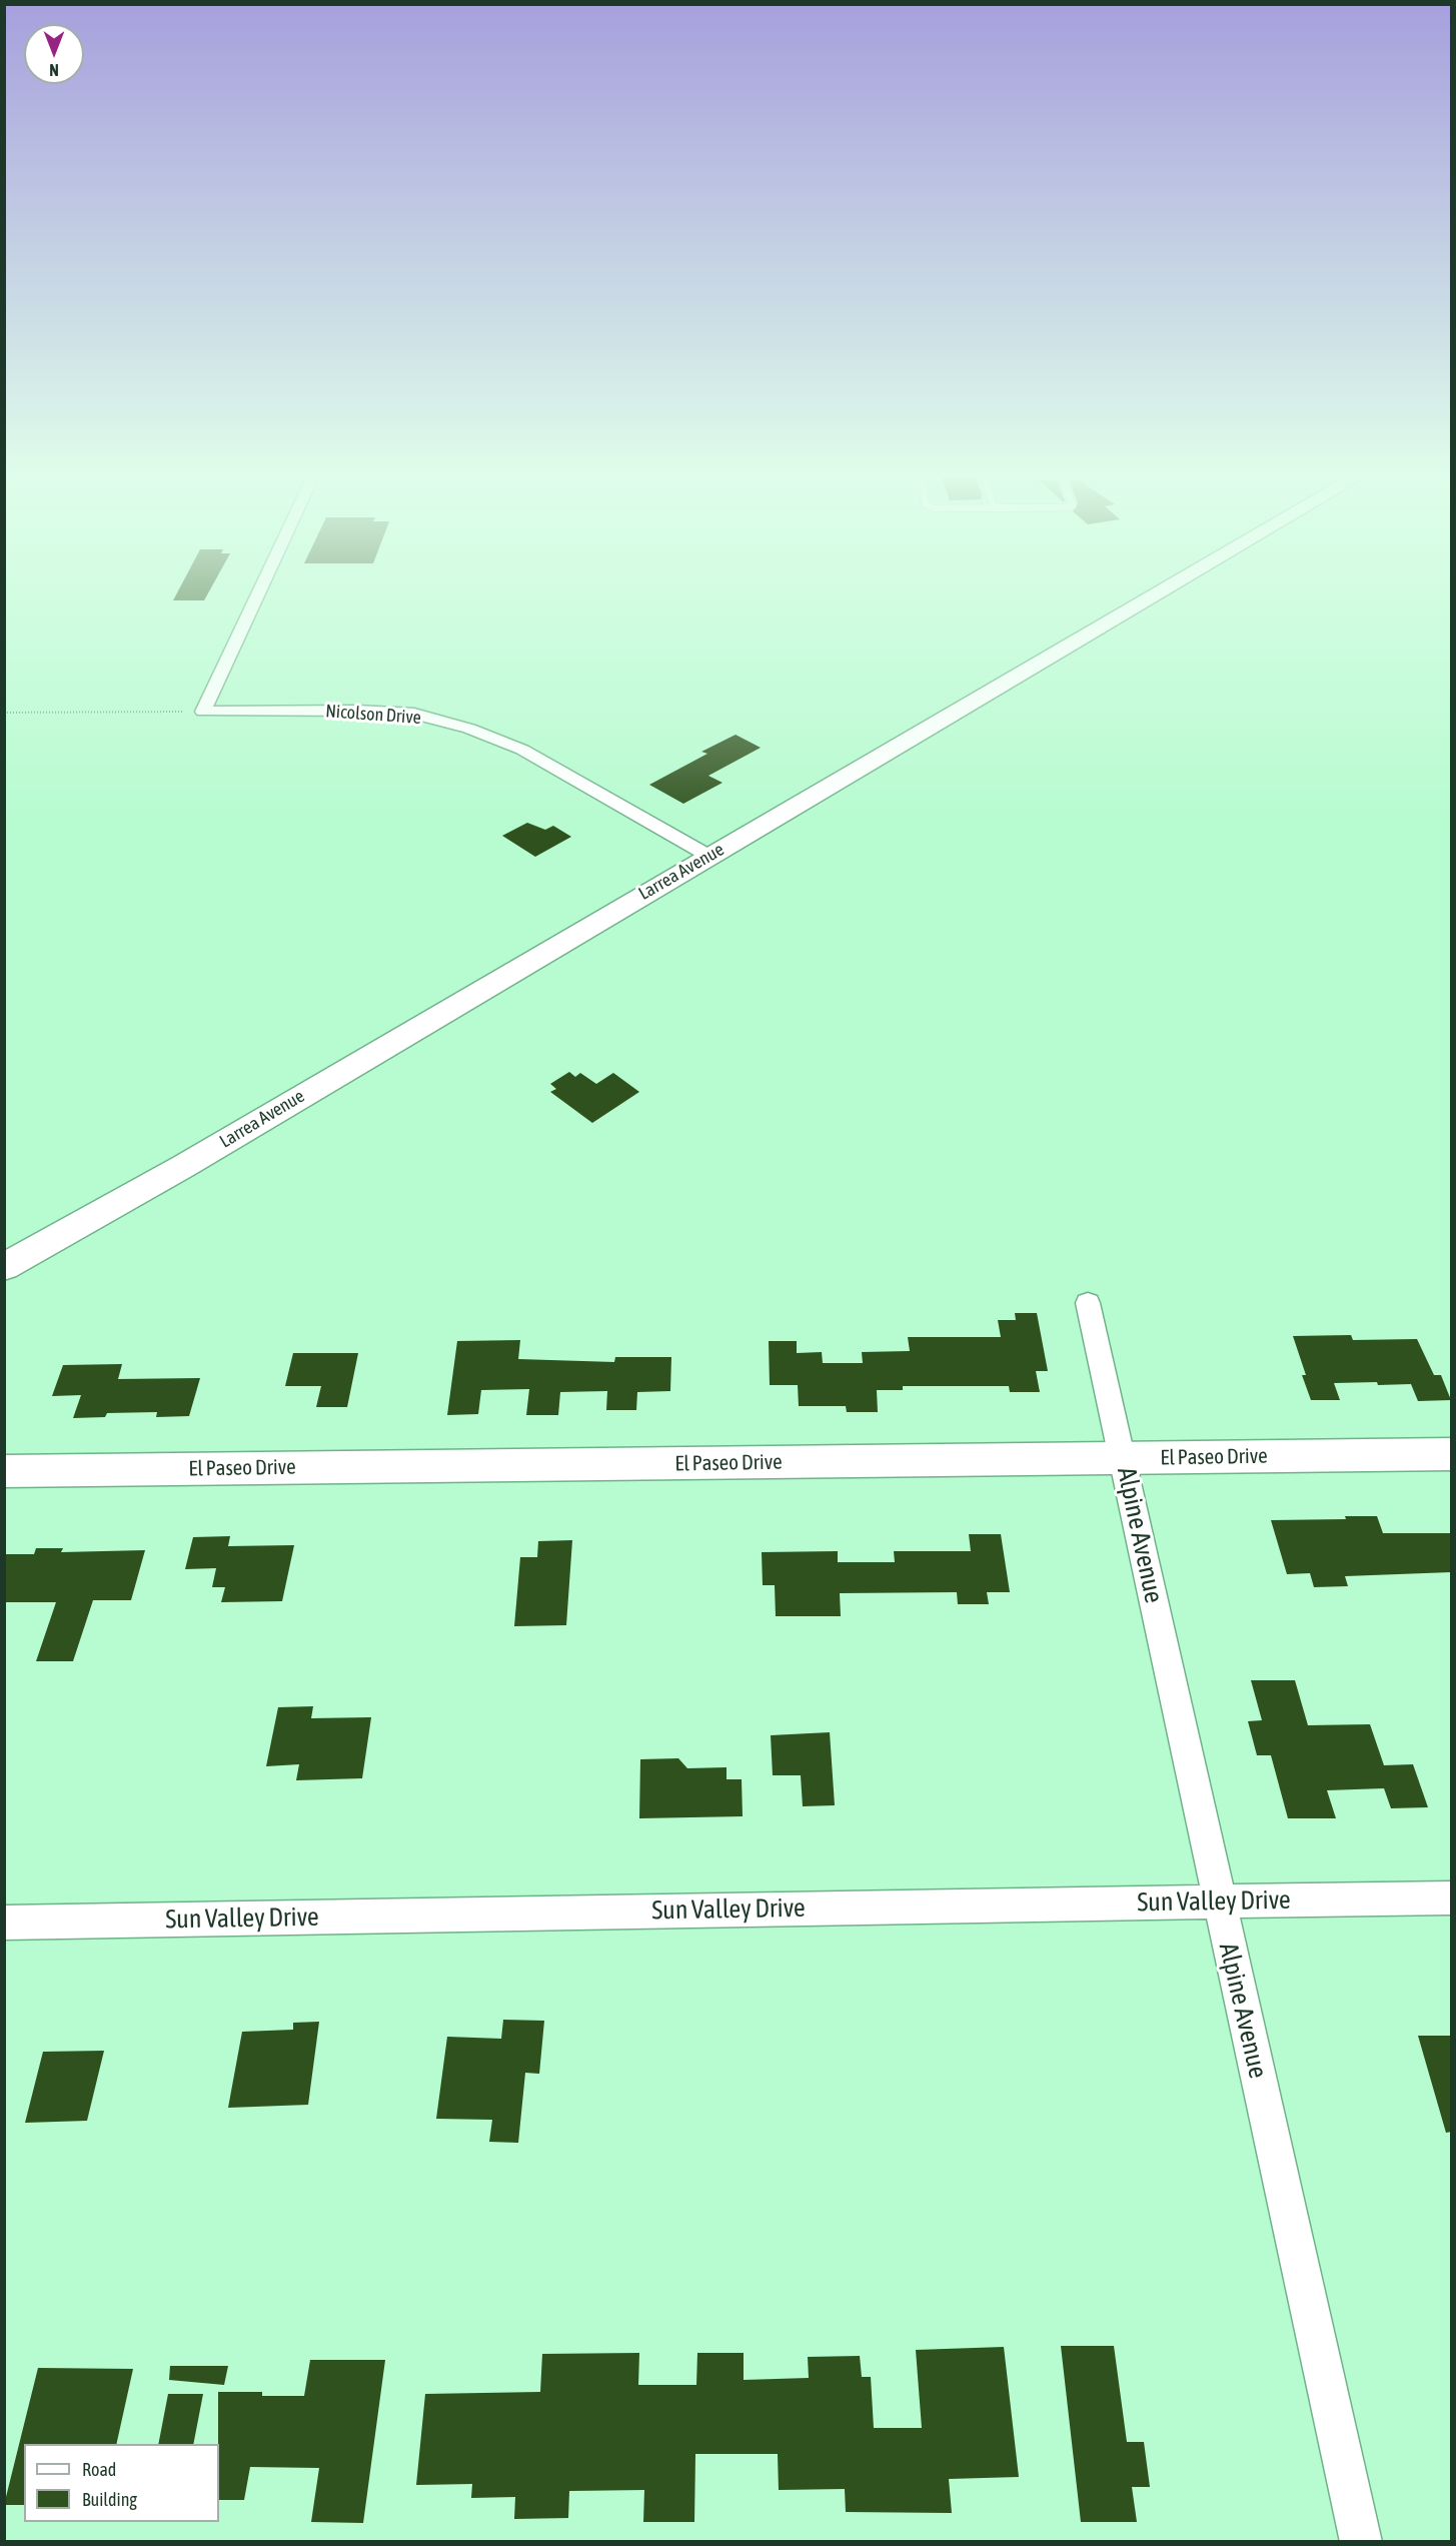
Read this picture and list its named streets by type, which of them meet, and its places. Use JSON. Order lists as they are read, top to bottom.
{
  "streets": {
    "main road": ["Larrea Avenue", "El Paseo Drive"],
    "street": ["Nicolson Drive", "Alpine Avenue", "Sun Valley Drive"]
  },
  "crossings": [
    ["Nicolson Drive", "Larrea Avenue"],
    ["El Paseo Drive", "Alpine Avenue"],
    ["Alpine Avenue", "Sun Valley Drive"]
  ],
  "legend": ["Road", "Building"],
  "north": "bottom"
}
